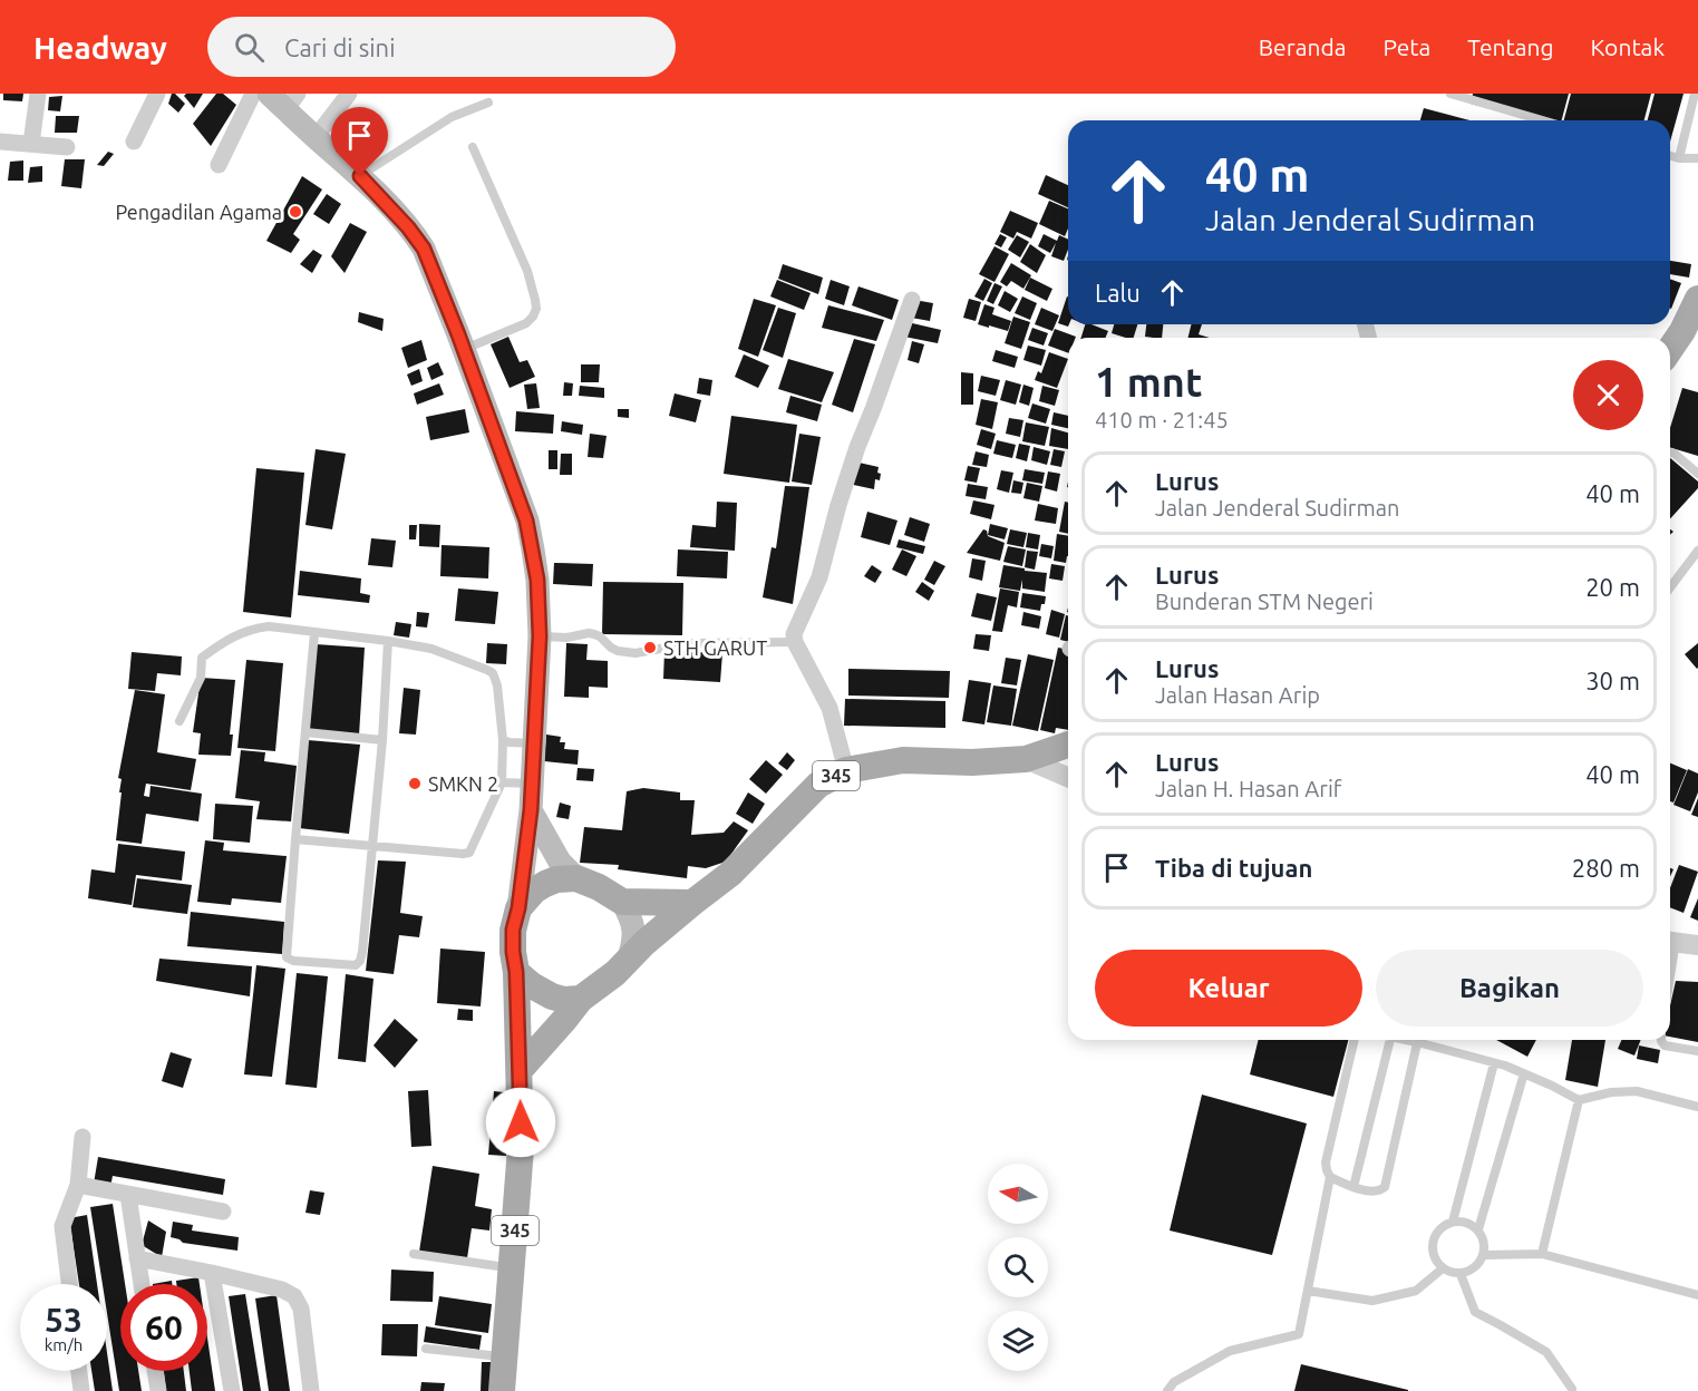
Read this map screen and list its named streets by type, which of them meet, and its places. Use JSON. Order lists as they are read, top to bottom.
{
  "streets": {
    "main road": ["345"]
  },
  "places": ["Pengadilan Agama", "STH GARUT", "SMKN 2"],
  "north": "left",
  "page": {
    "header": "Headway",
    "search": "Cari di sini",
    "nav": [
      "Beranda",
      "Peta",
      "Tentang",
      "Kontak"
    ],
    "turn": ["40 m", "Jalan Jenderal Sudirman"],
    "then": "Lalu",
    "heading": ["1 mnt", "410 m · 21:45"],
    "list": [
      {
        "name": "Lurus",
        "note": "Jalan Jenderal Sudirman",
        "value": "40 m"
      },
      {
        "name": "Lurus",
        "note": "Bunderan STM Negeri",
        "value": "20 m"
      },
      {
        "name": "Lurus",
        "note": "Jalan Hasan Arip",
        "value": "30 m"
      },
      {
        "name": "Lurus",
        "note": "Jalan H. Hasan Arif",
        "value": "40 m"
      },
      {
        "name": "Tiba di tujuan",
        "value": "280 m"
      }
    ],
    "buttons": ["Keluar", "Bagikan"],
    "speed": "53 km/h",
    "limit": "60"
  }
}
